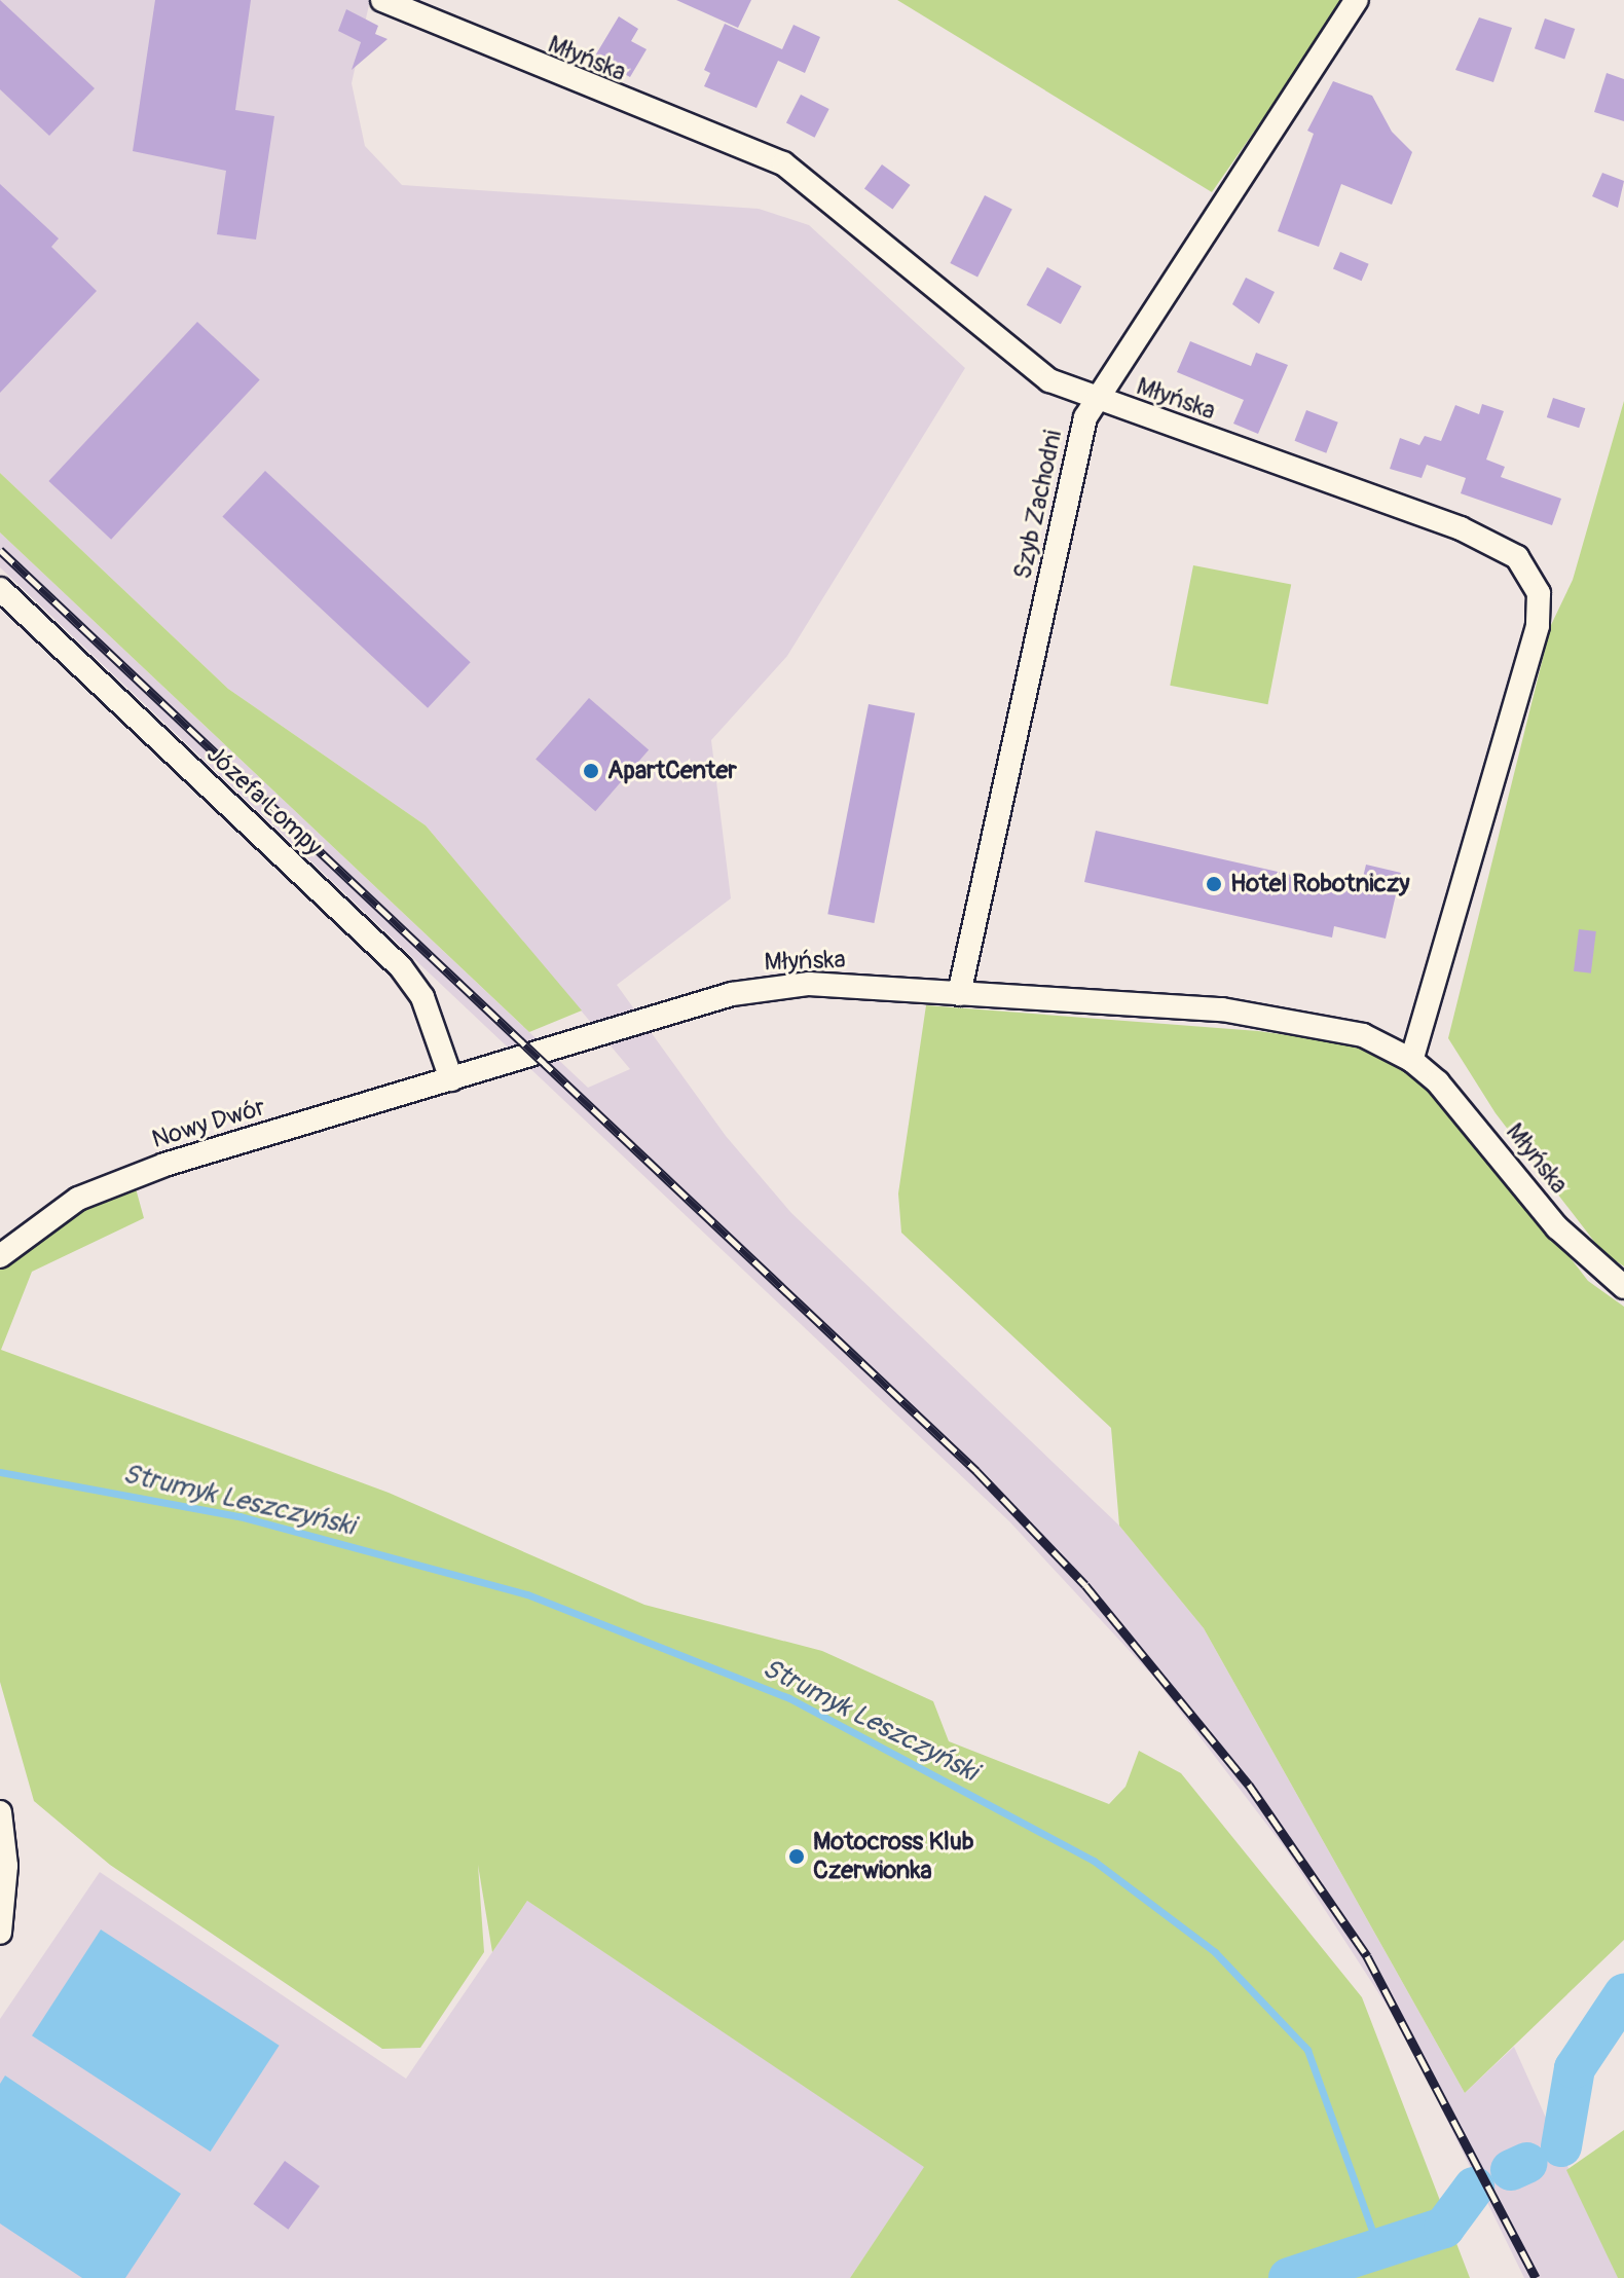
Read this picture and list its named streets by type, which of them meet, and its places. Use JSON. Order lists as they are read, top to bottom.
{
  "streets": {
    "street": [
      "Młyńska",
      "Szyb Zachodni",
      "Józefa Lompy",
      "Nowy Dwór"
    ]
  },
  "crossings": [
    ["Młyńska", "Szyb Zachodni"],
    ["Młyńska", "Józefa Lompy"],
    ["Młyńska", "Nowy Dwór"],
    ["Józefa Lompy", "Nowy Dwór"]
  ],
  "water": ["Strumyk Leszczyński"],
  "places": ["ApartCenter", "Hotel Robotniczy", "Motocross Klub Czerwionka"]
}
